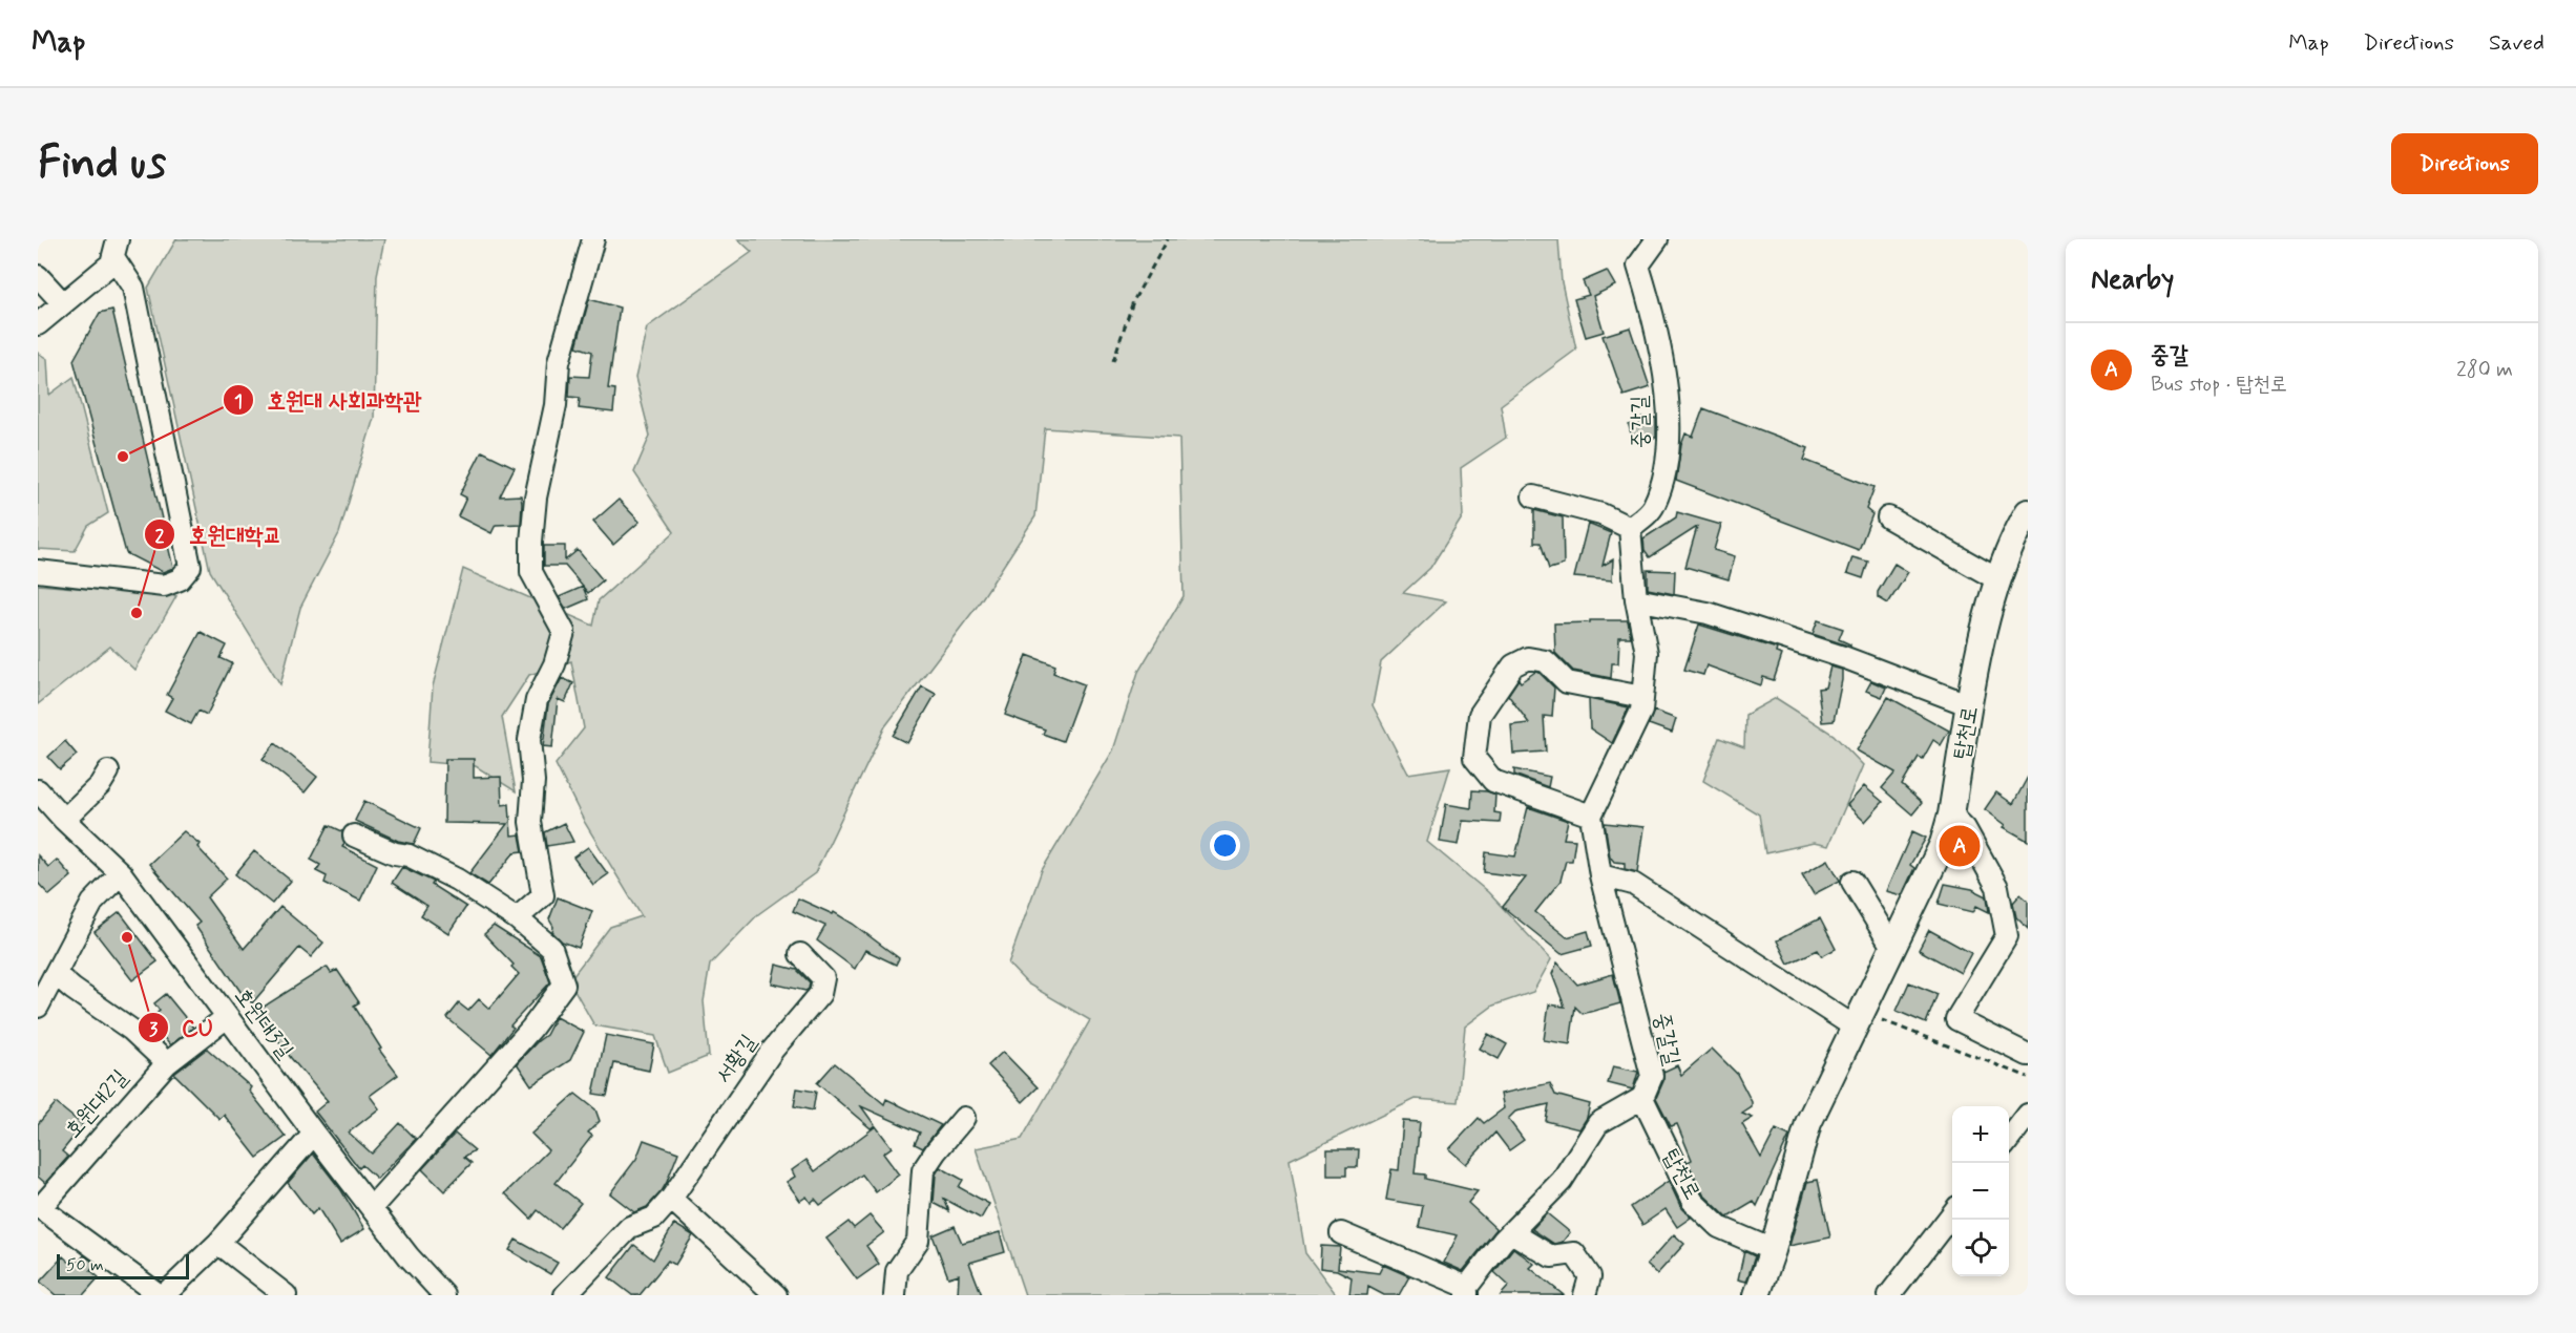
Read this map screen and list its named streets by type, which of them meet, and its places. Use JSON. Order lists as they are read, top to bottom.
{
  "streets": {
    "main road": ["탑천로"],
    "street": [
      "중갈길",
      "호원대3길",
      "서황길",
      "호원대2길"
    ]
  },
  "crossings": [
    ["중갈길", "탑천로"],
    ["호원대3길", "호원대2길"]
  ],
  "places": ["호원대 사회과학관", "호원대학교", "CU"],
  "scale_bar": "50 m",
  "page": {
    "header": "Map",
    "nav": ["Map", "Directions", "Saved"],
    "buttons": "Directions",
    "title": "Find us",
    "heading": "Nearby",
    "list": [
      {
        "mark": "A",
        "name": "중갈",
        "note": "Bus stop · 탑천로",
        "value": "280 m"
      }
    ],
    "pins": "A",
    "map_buttons": ["+", "−"],
    "scale": "50 m"
  }
}
